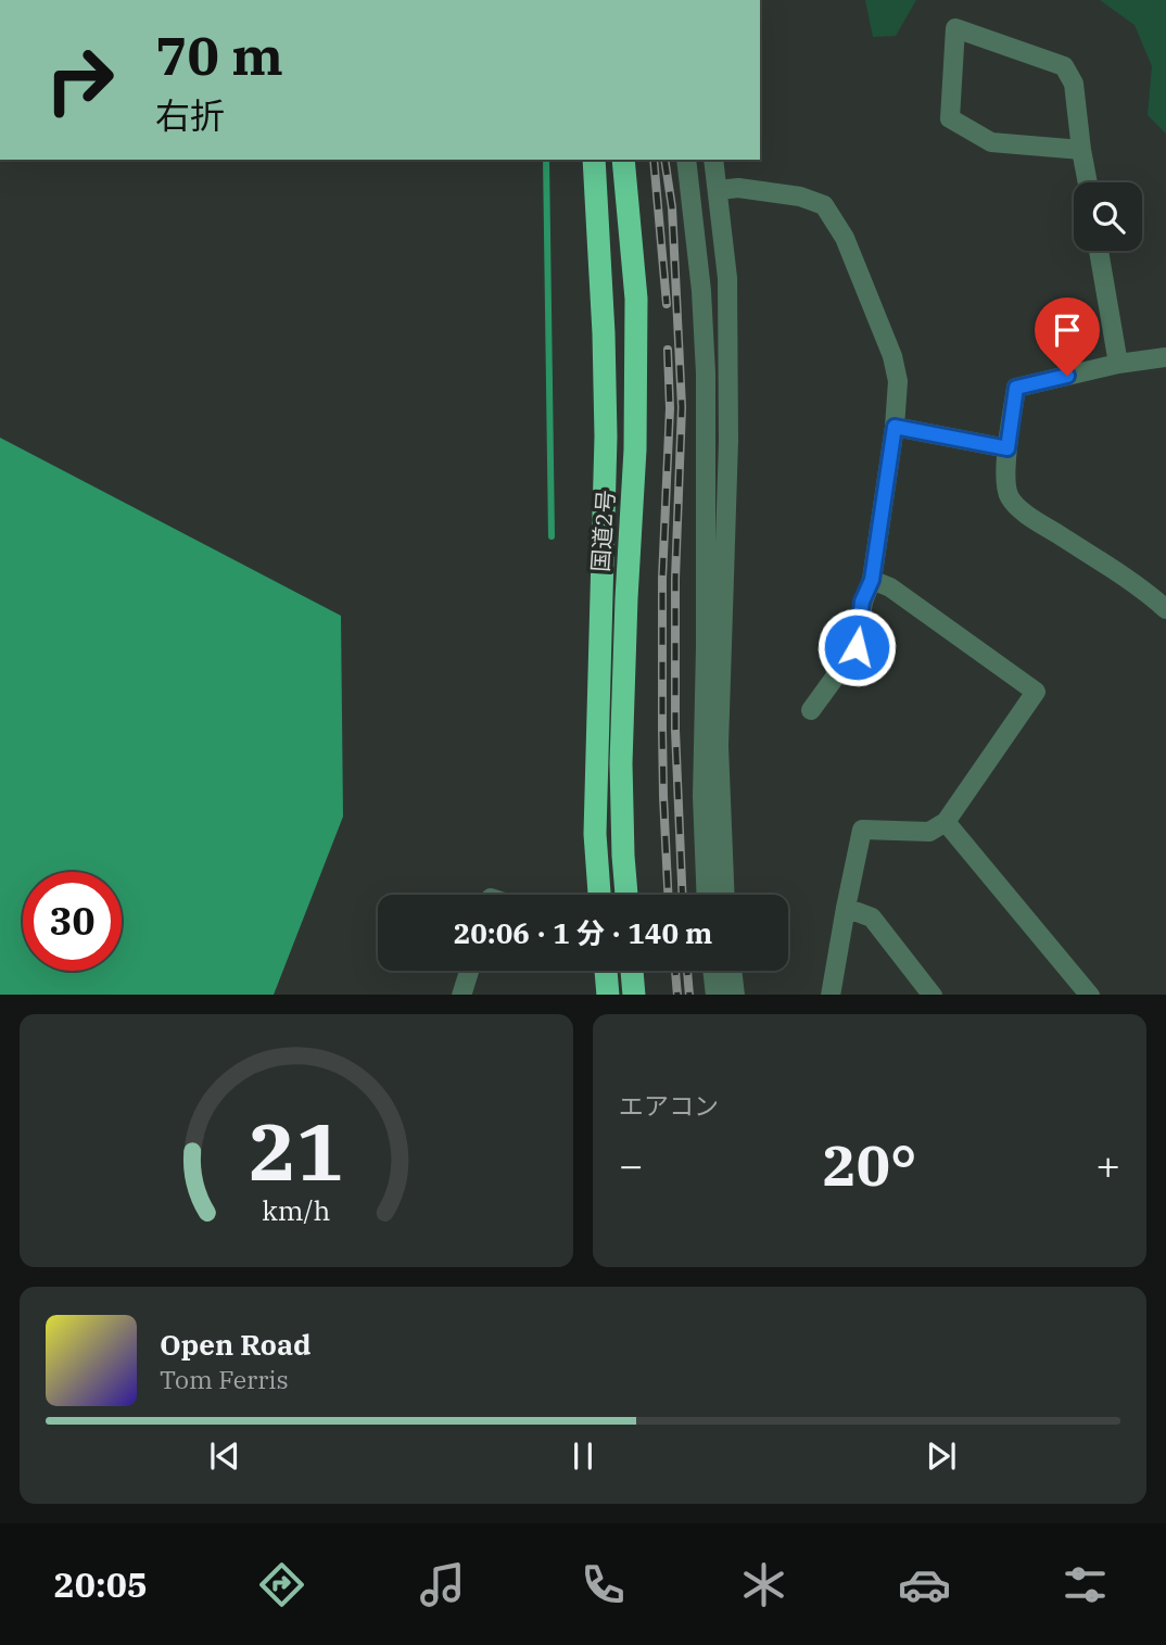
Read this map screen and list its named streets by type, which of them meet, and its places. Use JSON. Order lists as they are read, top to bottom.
{
  "streets": {
    "highway": ["国道2号"]
  },
  "page": {
    "turn": ["70 m", "右折"],
    "limit": "30",
    "trip": "20:06 · 1 分 · 140 m",
    "tile": "エアコン",
    "heat": ["−", "20°", "+"],
    "song": ["Open Road", "Tom Ferris"],
    "tabs": "20:05",
    "gauge": ["21", "km/h"]
  }
}
